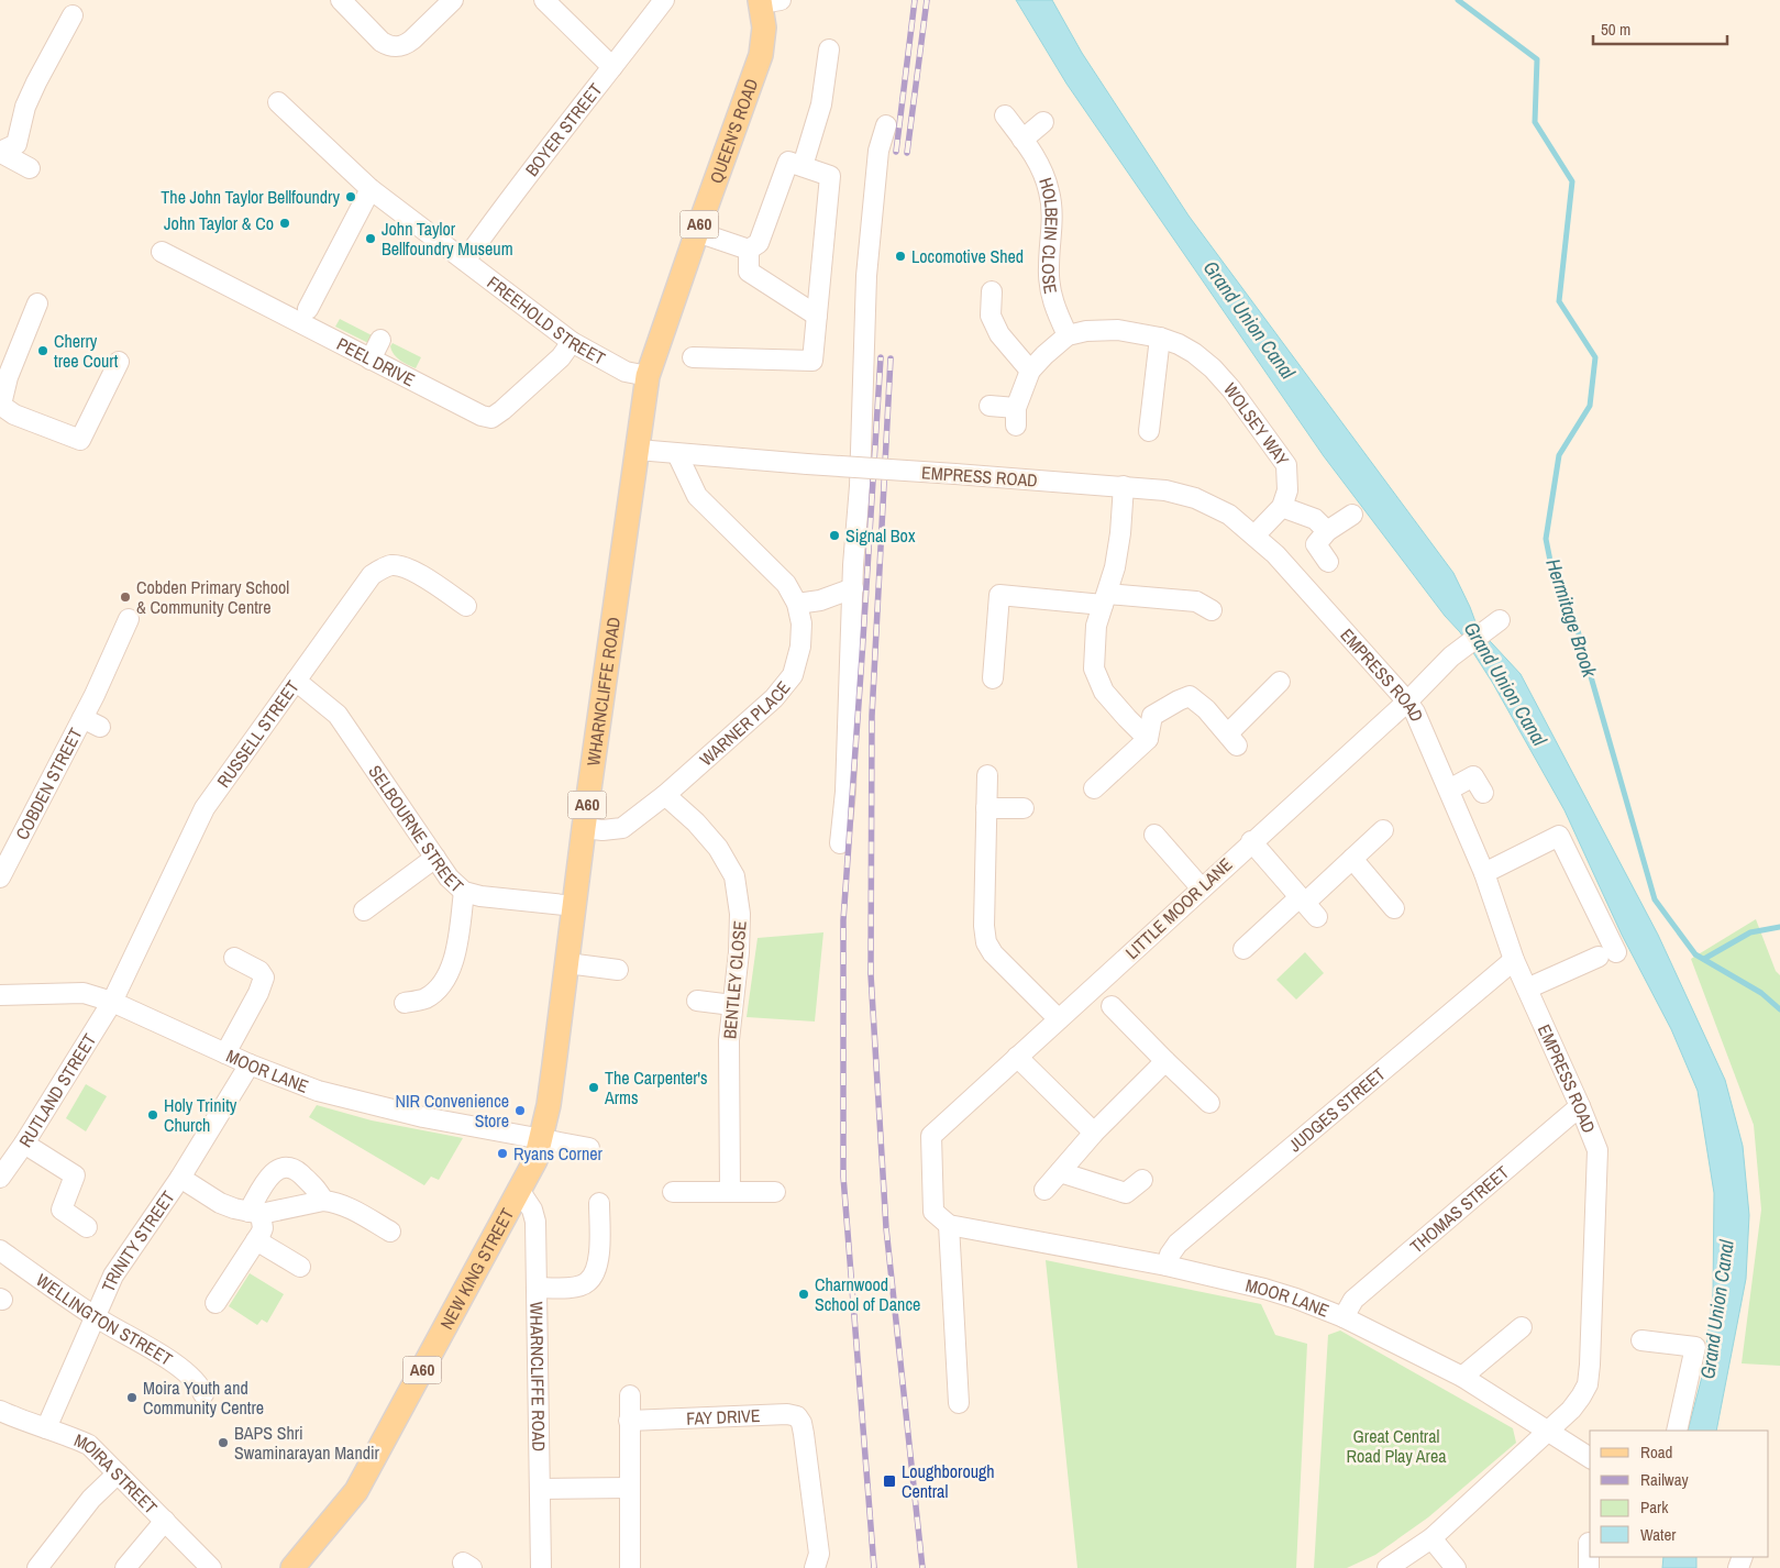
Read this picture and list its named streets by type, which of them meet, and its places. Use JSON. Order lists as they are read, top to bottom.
{
  "streets": {
    "main road": [
      "QUEEN'S ROAD",
      "A60",
      "WHARNCLIFFE ROAD",
      "NEW KING STREET"
    ],
    "street": [
      "BOYER STREET",
      "HOLBEIN CLOSE",
      "FREEHOLD STREET",
      "PEEL DRIVE",
      "WOLSEY WAY",
      "EMPRESS ROAD",
      "WARNER PLACE",
      "RUSSELL STREET",
      "COBDEN STREET",
      "SELBOURNE STREET",
      "LITTLE MOOR LANE",
      "BENTLEY CLOSE",
      "MOOR LANE",
      "RUTLAND STREET",
      "JUDGES STREET",
      "THOMAS STREET",
      "TRINITY STREET",
      "WELLINGTON STREET",
      "FAY DRIVE",
      "MOIRA STREET"
    ]
  },
  "crossings": [
    ["BOYER STREET", "FREEHOLD STREET"],
    ["QUEEN'S ROAD", "FREEHOLD STREET"],
    ["QUEEN'S ROAD", "EMPRESS ROAD"],
    ["QUEEN'S ROAD", "WHARNCLIFFE ROAD"],
    ["HOLBEIN CLOSE", "WOLSEY WAY"],
    ["FREEHOLD STREET", "PEEL DRIVE"],
    ["EMPRESS ROAD", "WHARNCLIFFE ROAD"],
    ["EMPRESS ROAD", "WARNER PLACE"],
    ["EMPRESS ROAD", "LITTLE MOOR LANE"],
    ["EMPRESS ROAD", "MOOR LANE"],
    ["EMPRESS ROAD", "JUDGES STREET"],
    ["EMPRESS ROAD", "THOMAS STREET"],
    ["WHARNCLIFFE ROAD", "WARNER PLACE"],
    ["WHARNCLIFFE ROAD", "SELBOURNE STREET"],
    ["WHARNCLIFFE ROAD", "MOOR LANE"],
    ["WHARNCLIFFE ROAD", "NEW KING STREET"],
    ["WARNER PLACE", "BENTLEY CLOSE"],
    ["RUSSELL STREET", "SELBOURNE STREET"],
    ["RUSSELL STREET", "MOOR LANE"],
    ["RUSSELL STREET", "RUTLAND STREET"],
    ["LITTLE MOOR LANE", "MOOR LANE"],
    ["MOOR LANE", "RUTLAND STREET"],
    ["MOOR LANE", "JUDGES STREET"],
    ["MOOR LANE", "THOMAS STREET"],
    ["MOOR LANE", "TRINITY STREET"],
    ["MOOR LANE", "NEW KING STREET"],
    ["TRINITY STREET", "WELLINGTON STREET"],
    ["TRINITY STREET", "MOIRA STREET"]
  ],
  "water": ["Grand Union Canal", "Hermitage Brook"],
  "parks": ["Great Central Road Play Area"],
  "places": {
    "other": [
      "The John Taylor Bellfoundry",
      "John Taylor & Co",
      "John Taylor Bellfoundry Museum",
      "Locomotive Shed",
      "Cherry tree Court",
      "Signal Box",
      "Cobden Primary School & Community Centre",
      "The Carpenter's Arms",
      "NIR Convenience Store",
      "Holy Trinity Church",
      "Ryans Corner",
      "Charnwood School of Dance",
      "Moira Youth and Community Centre",
      "BAPS Shri Swaminarayan Mandir"
    ],
    "transit": ["Loughborough Central"]
  },
  "legend": [
    "Road",
    "Railway",
    "Park",
    "Water"
  ],
  "scale_bar": "50 m"
}
